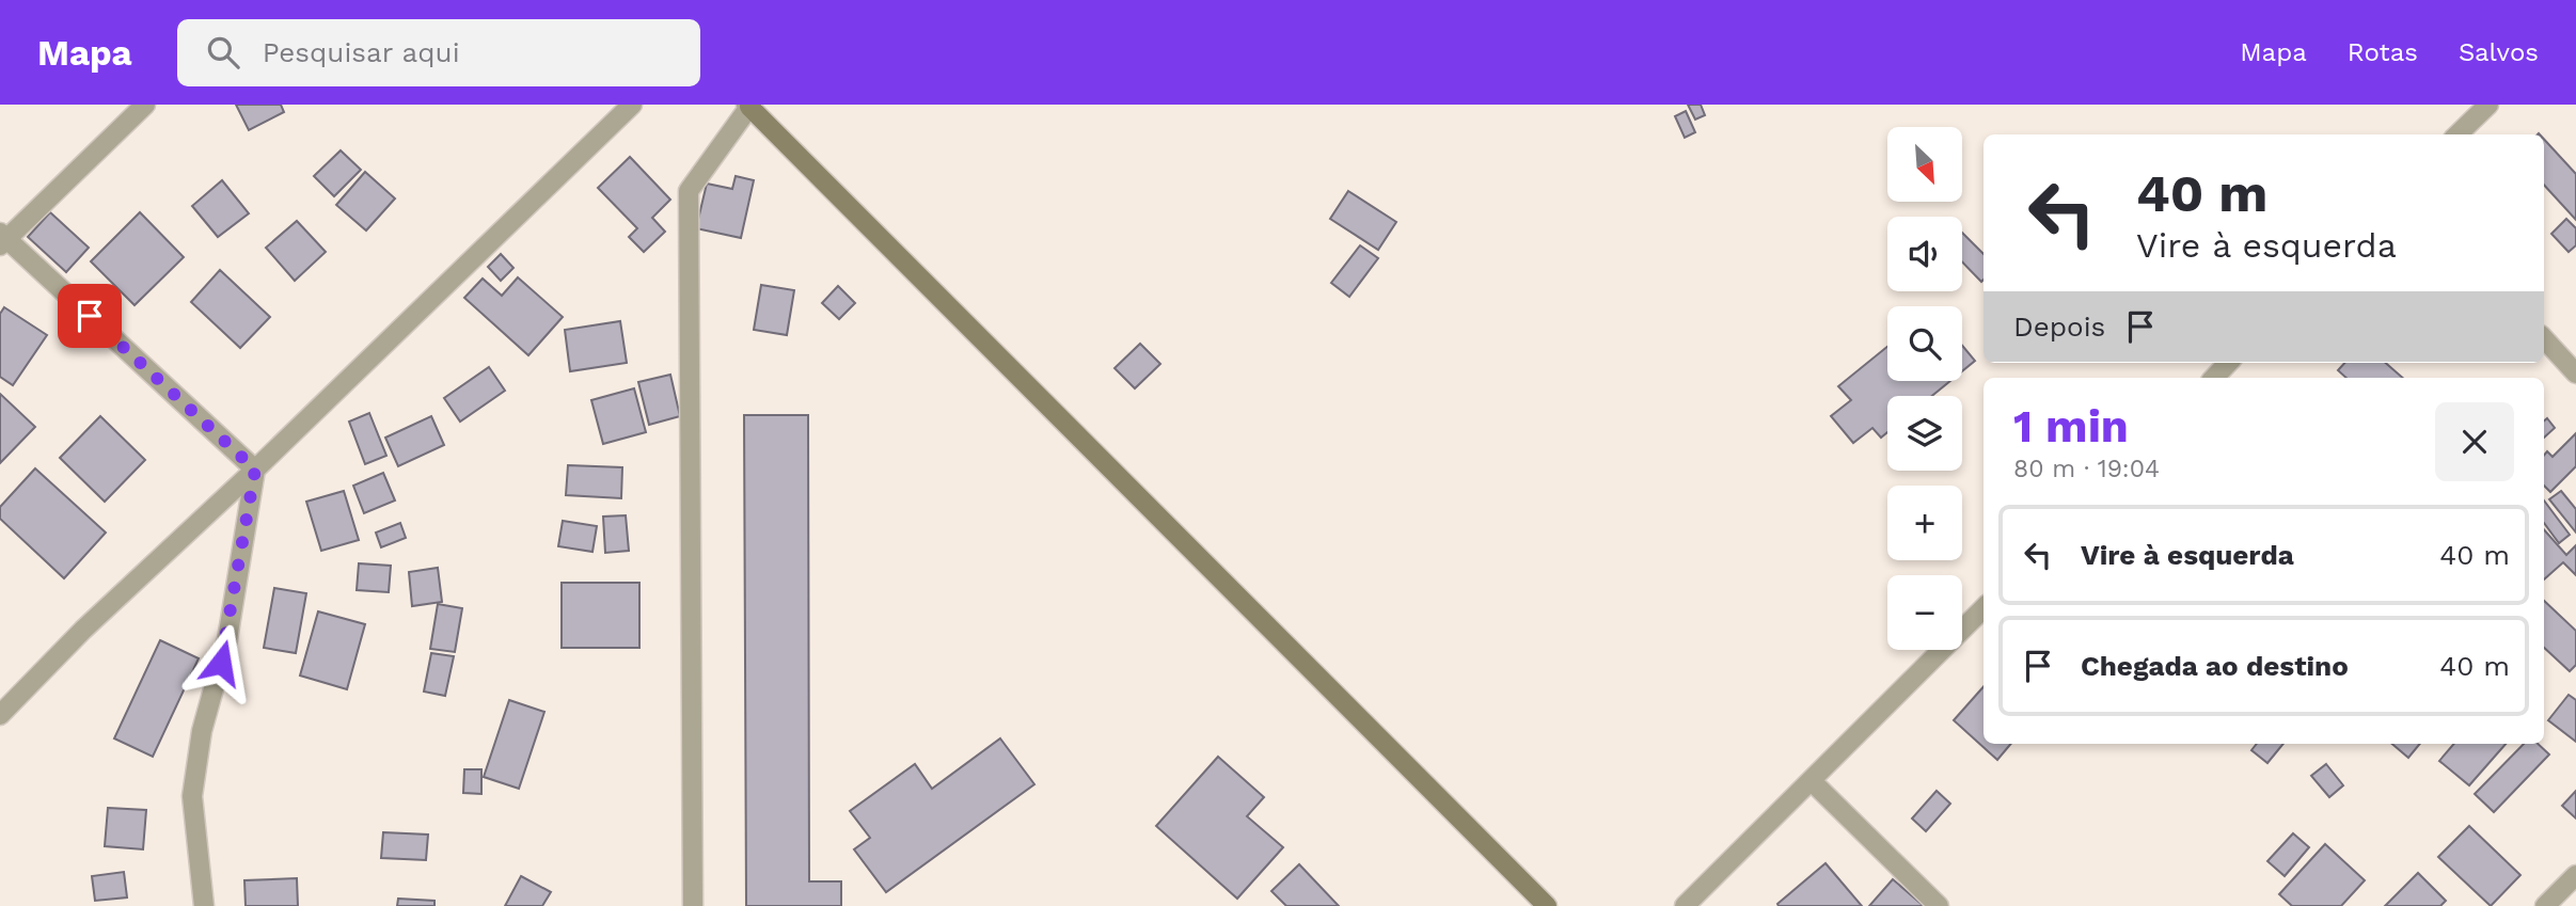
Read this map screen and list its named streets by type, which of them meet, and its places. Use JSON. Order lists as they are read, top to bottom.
{
  "north": "bottom right",
  "page": {
    "header": "Mapa",
    "search": "Pesquisar aqui",
    "nav": ["Mapa", "Rotas", "Salvos"],
    "map_buttons": ["+", "−"],
    "turn": ["40 m", "Vire à esquerda"],
    "then": "Depois",
    "heading": ["1 min", "80 m · 19:04"],
    "list": [
      {
        "name": "Vire à esquerda",
        "value": "40 m"
      },
      {
        "name": "Chegada ao destino",
        "value": "40 m"
      }
    ]
  }
}
